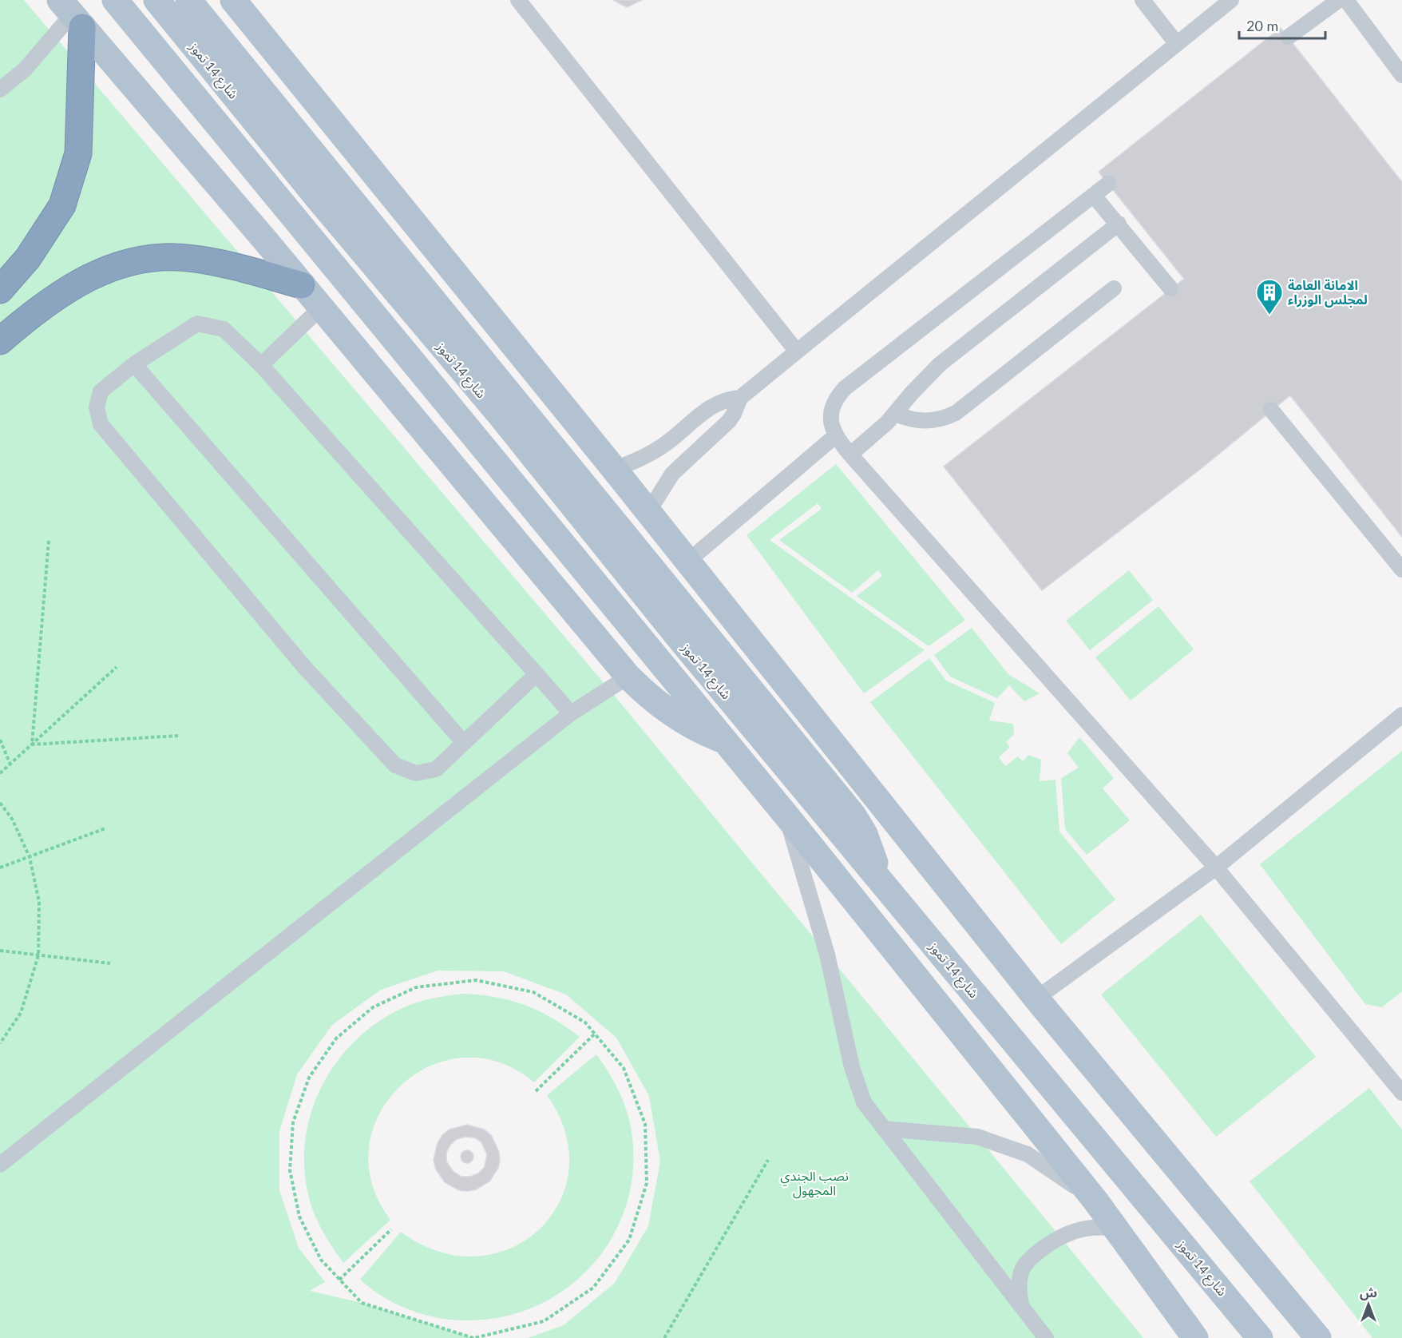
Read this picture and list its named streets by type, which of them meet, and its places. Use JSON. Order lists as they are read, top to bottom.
{
  "streets": {
    "main road": ["شارع 14 تموز"]
  },
  "parks": ["نصب الجندي المجهول"],
  "places": {
    "building": ["الامانة العامة لمجلس الوزراء"]
  },
  "scale_bar": "20 m",
  "north": "top"
}
